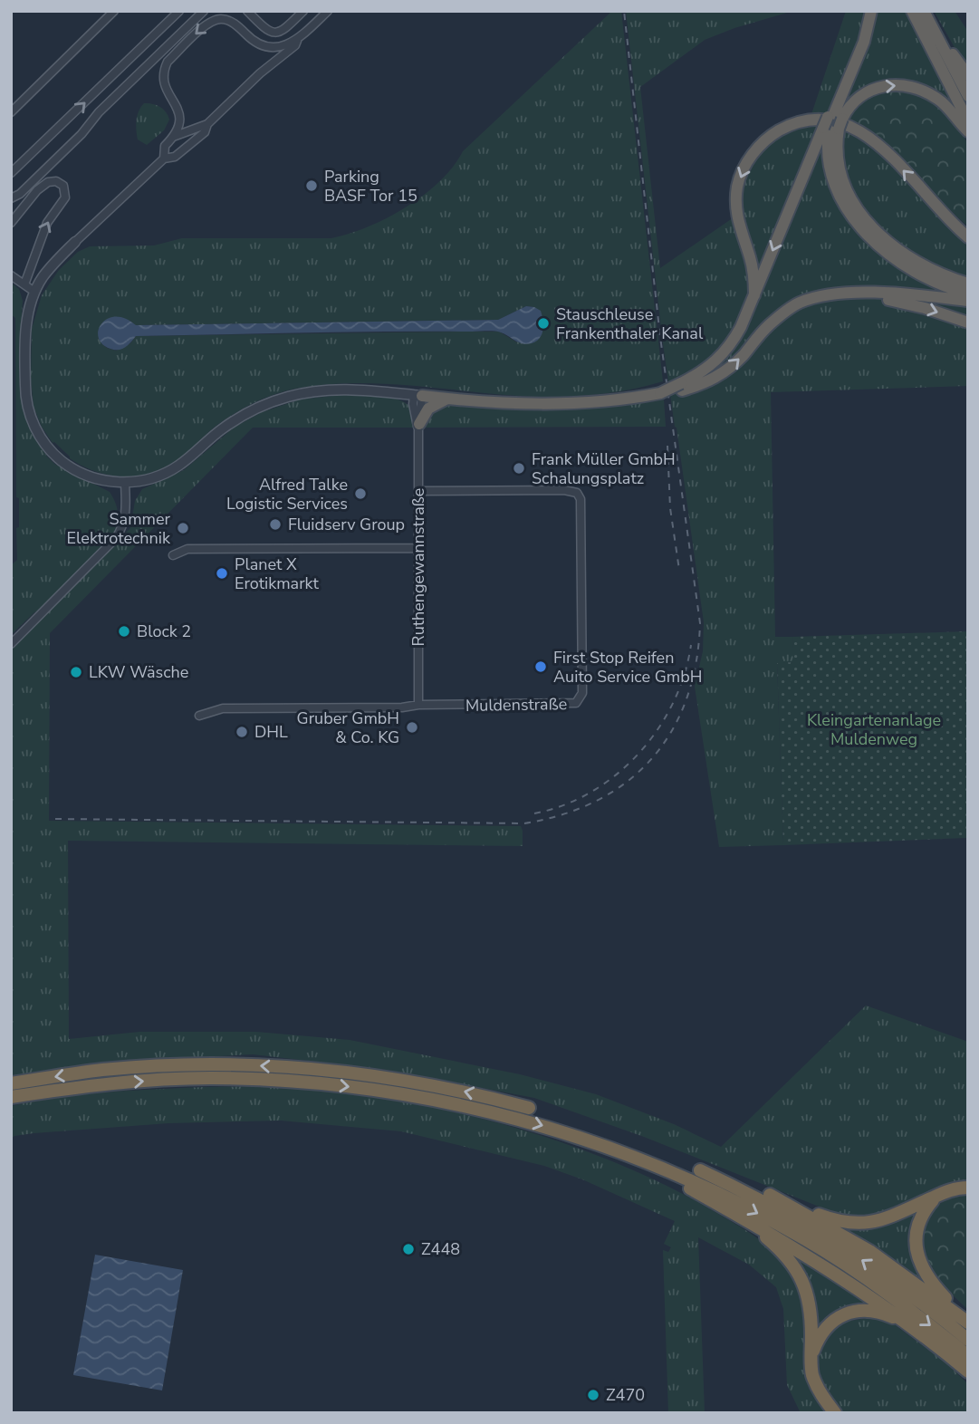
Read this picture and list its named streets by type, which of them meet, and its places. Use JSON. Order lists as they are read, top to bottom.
{
  "streets": {
    "street": ["Ruthengewannstraße", "Muldenstraße"]
  },
  "crossings": [
    ["Ruthengewannstraße", "Muldenstraße"]
  ],
  "parks": ["Kleingartenanlage Muldenweg"],
  "places": [
    "Parking BASF Tor 15",
    "Stauschleuse Frankenthaler Kanal",
    "Frank Müller GmbH Schalungsplatz",
    "Alfred Talke Logistic Services",
    "Fluidserv Group",
    "Sammer Elektrotechnik",
    "Planet X Erotikmarkt",
    "Block 2",
    "First Stop Reifen Auito Service GmbH",
    "LKW Wäsche",
    "Gruber GmbH & Co. KG",
    "DHL",
    "Z448",
    "Z470"
  ]
}
